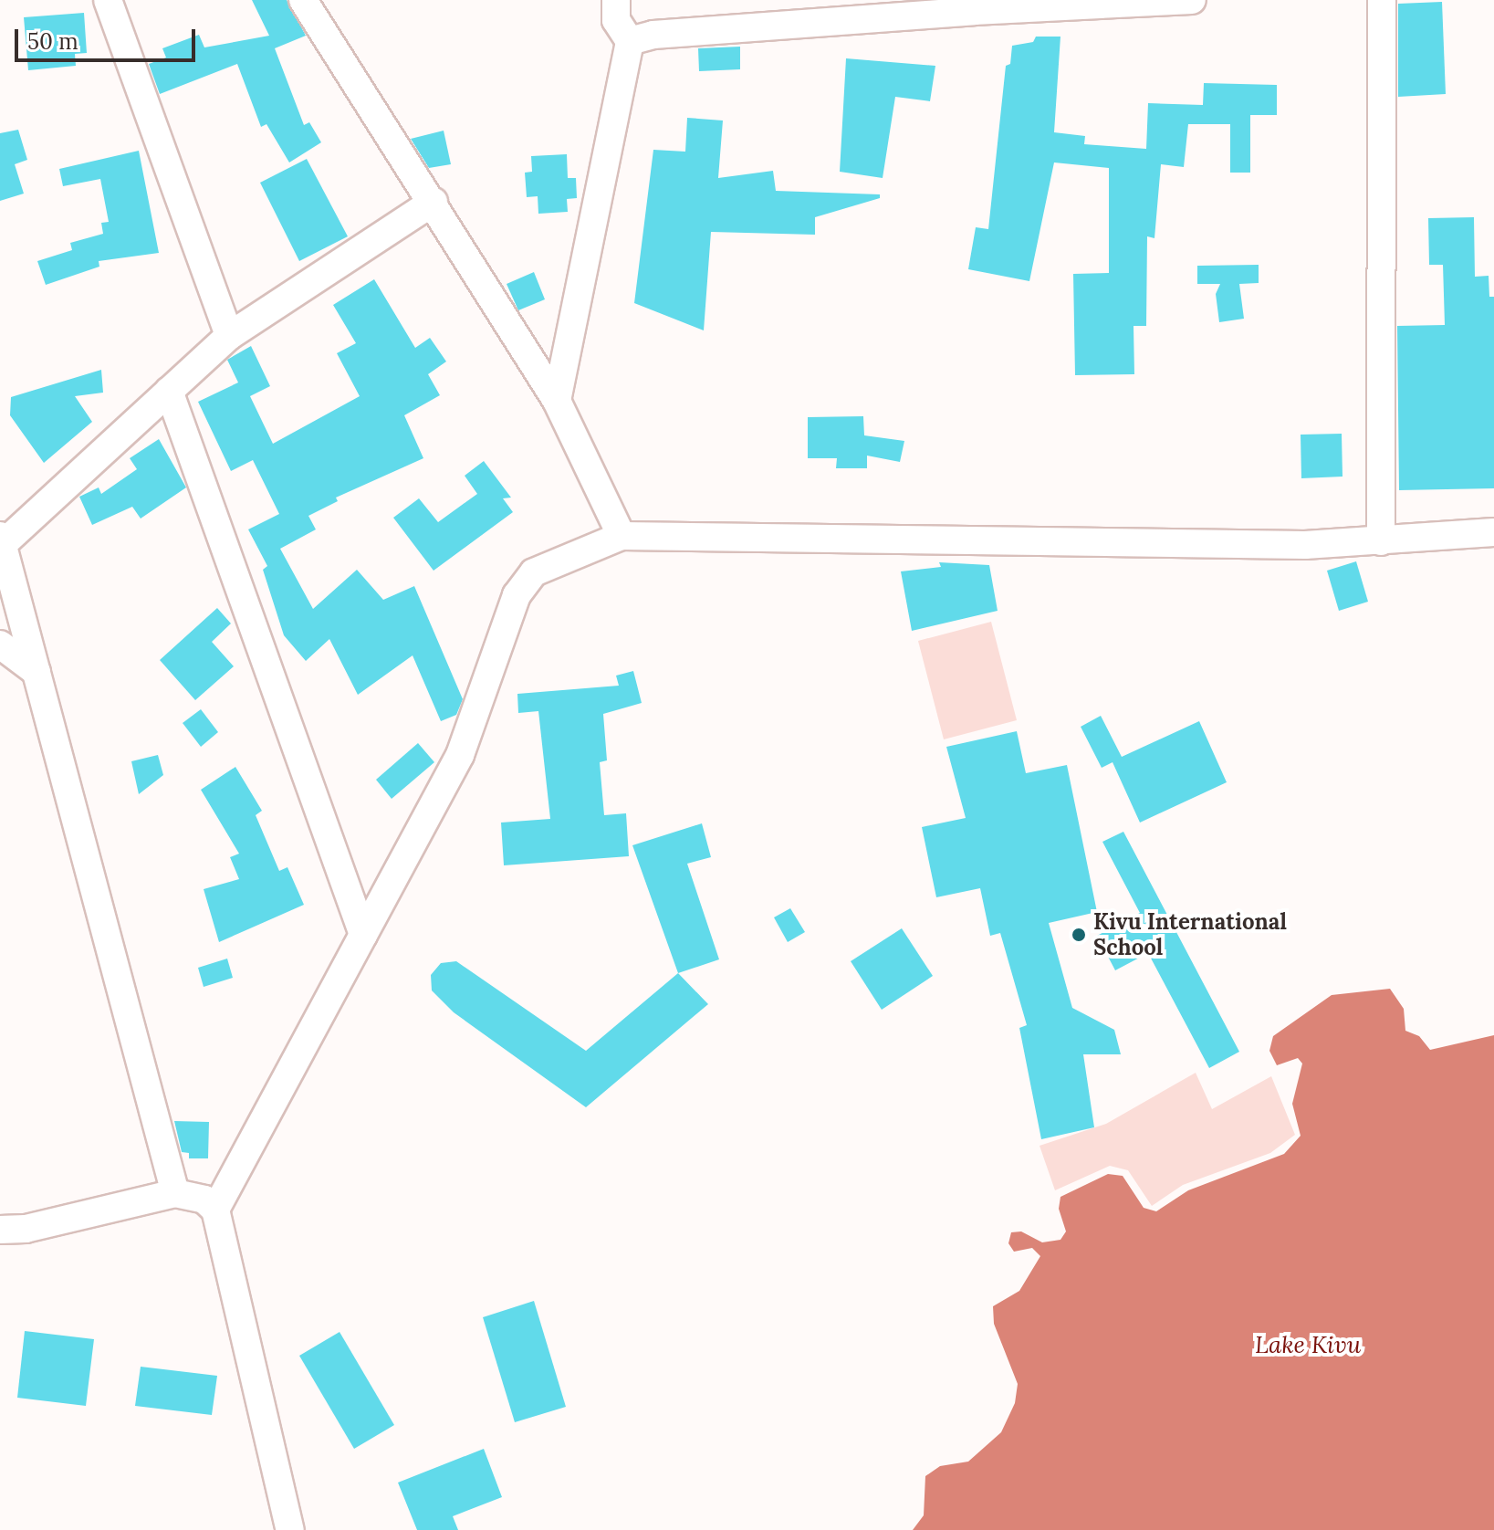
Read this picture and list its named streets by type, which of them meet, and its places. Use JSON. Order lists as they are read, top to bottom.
{
  "water": ["Lake Kivu"],
  "places": ["Kivu International School"],
  "scale_bar": "50 m"
}
